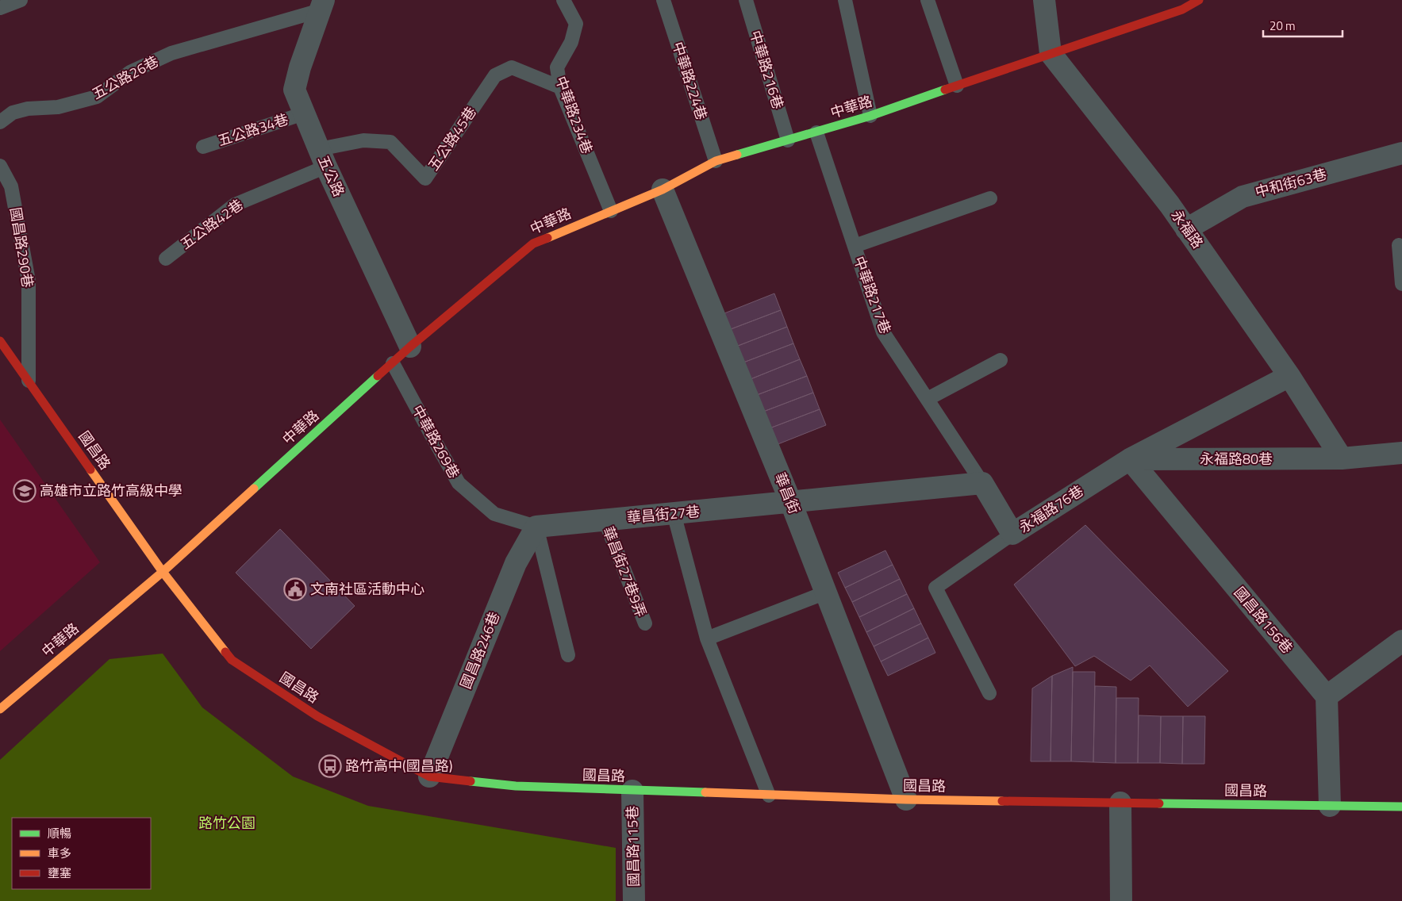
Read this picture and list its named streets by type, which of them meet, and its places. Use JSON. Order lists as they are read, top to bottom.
{
  "streets": {
    "street": [
      "中華路",
      "五公路",
      "中和街63巷",
      "永福路",
      "國昌路",
      "永福路80巷",
      "華昌街",
      "永福路76巷",
      "華昌街27巷",
      "國昌路156巷",
      "國昌路246巷",
      "國昌路115巷"
    ],
    "lane": [
      "中華路216巷",
      "五公路26巷",
      "中華路224巷",
      "中華路234巷",
      "五公路34巷",
      "五公路45巷",
      "五公路42巷",
      "國昌路290巷",
      "中華路217巷",
      "中華路269巷",
      "華昌街27巷9弄"
    ]
  },
  "crossings": [
    ["中華路216巷", "中華路"],
    ["五公路26巷", "五公路"],
    ["中華路224巷", "中華路"],
    ["中華路", "中華路234巷"],
    ["中華路", "五公路"],
    ["中華路", "永福路"],
    ["中華路", "中華路217巷"],
    ["中華路", "中華路269巷"],
    ["中華路", "國昌路"],
    ["中華路", "華昌街"],
    ["中華路234巷", "五公路45巷"],
    ["五公路34巷", "五公路"],
    ["五公路45巷", "五公路"],
    ["五公路45巷", "五公路42巷"],
    ["五公路", "五公路42巷"],
    ["中和街63巷", "永福路"],
    ["永福路", "永福路80巷"],
    ["永福路", "永福路76巷"],
    ["國昌路290巷", "國昌路"],
    ["中華路217巷", "永福路76巷"],
    ["中華路269巷", "華昌街27巷"],
    ["中華路269巷", "國昌路246巷"],
    ["國昌路", "華昌街"],
    ["國昌路", "國昌路246巷"],
    ["國昌路", "國昌路115巷"],
    ["永福路80巷", "永福路76巷"],
    ["永福路80巷", "國昌路156巷"],
    ["華昌街", "華昌街27巷"],
    ["永福路76巷", "國昌路156巷"],
    ["華昌街27巷", "華昌街27巷9弄"],
    ["華昌街27巷", "國昌路246巷"]
  ],
  "parks": ["路竹公園"],
  "places": {
    "school or university": ["高雄市立路竹高級中學"],
    "public building": ["文南社區活動中心"],
    "bus stop": ["路竹高中(國昌路)"]
  },
  "legend": ["順暢", "車多", "壅塞"],
  "scale_bar": "20 m"
}
